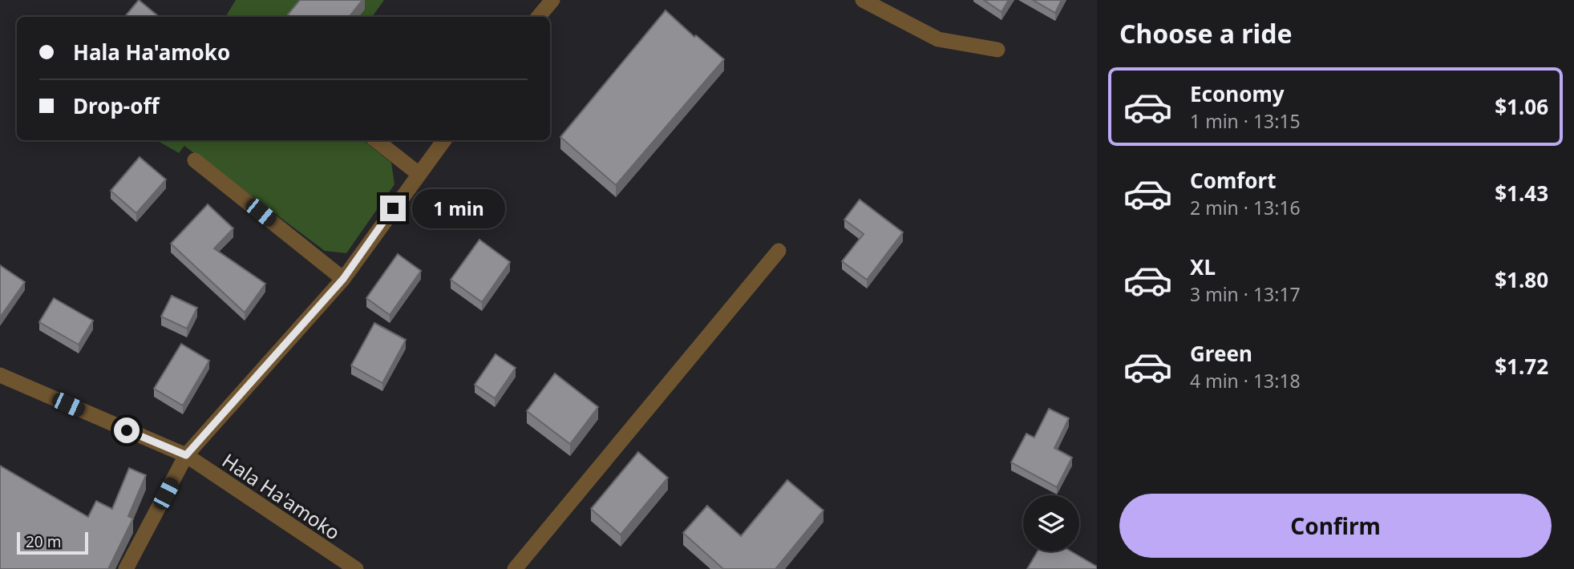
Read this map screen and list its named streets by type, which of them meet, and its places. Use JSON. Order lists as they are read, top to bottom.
{
  "streets": {
    "street": ["Hala Ha'amoko"]
  },
  "scale_bar": "20 m",
  "page": {
    "heading": "Choose a ride",
    "banner": ["Hala Ha'amoko", "Drop-off"],
    "list": [
      {
        "name": "Economy",
        "note": "1 min · 13:15",
        "value": "$1.06"
      },
      {
        "name": "Comfort",
        "note": "2 min · 13:16",
        "value": "$1.43"
      },
      {
        "name": "XL",
        "note": "3 min · 13:17",
        "value": "$1.80"
      },
      {
        "name": "Green",
        "note": "4 min · 13:18",
        "value": "$1.72"
      }
    ],
    "bubble": "1 min",
    "buttons": "Confirm",
    "scale": "20 m"
  }
}
